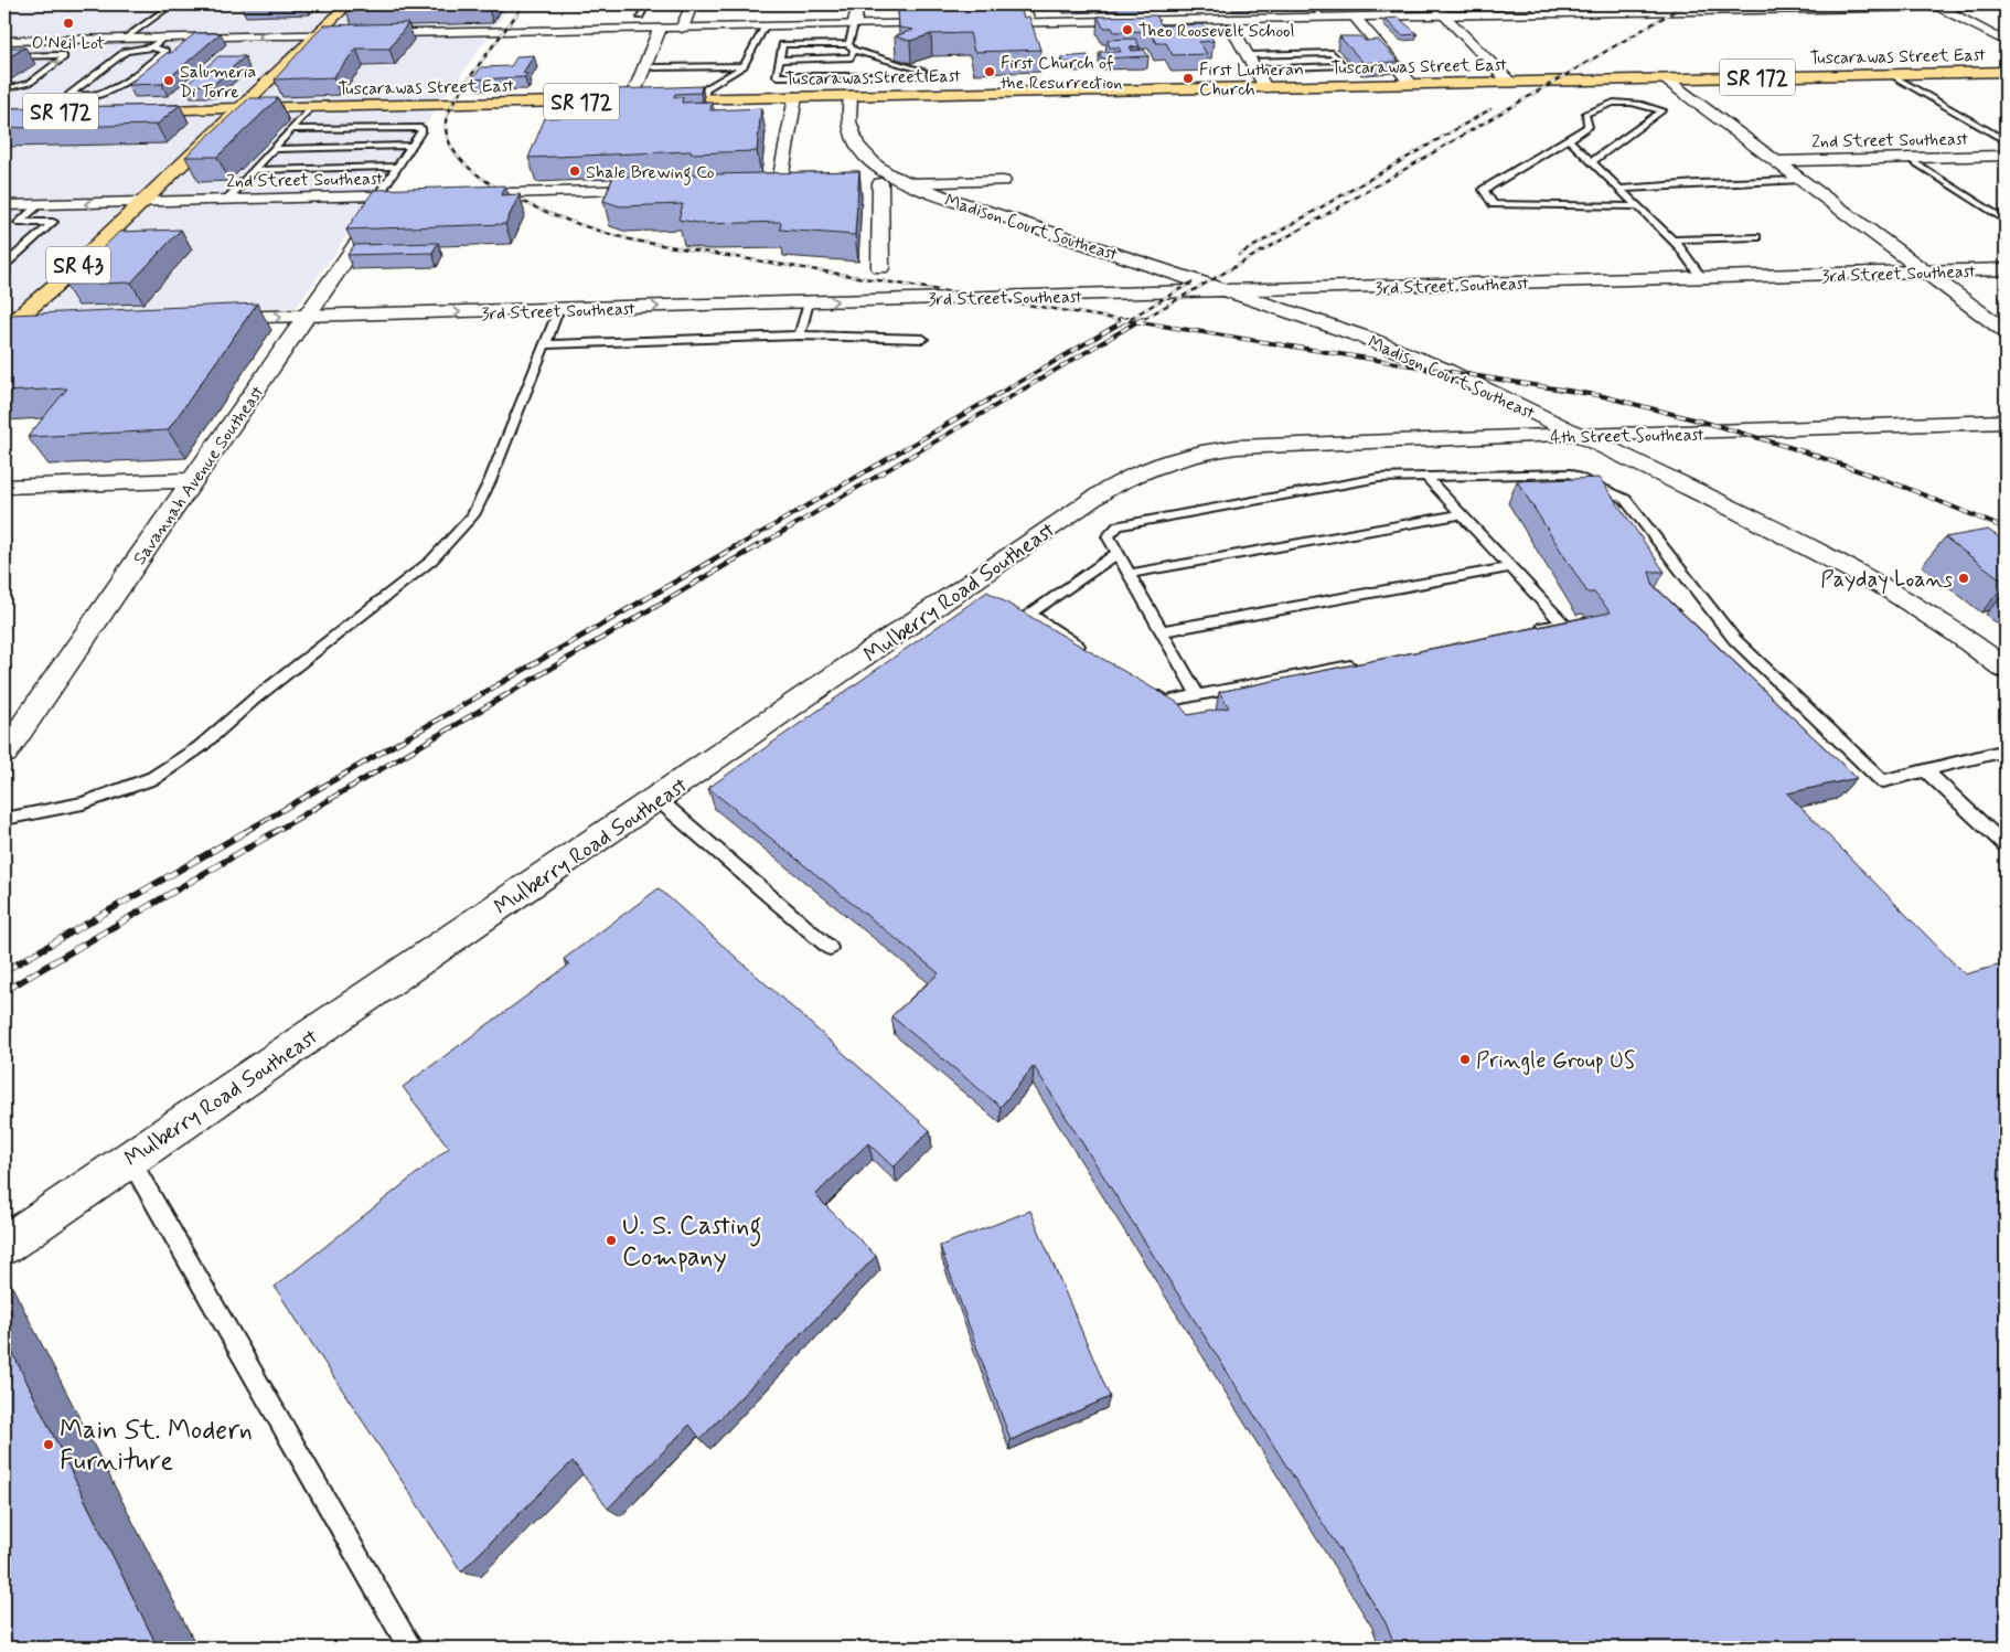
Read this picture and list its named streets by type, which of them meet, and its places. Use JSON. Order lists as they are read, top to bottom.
{
  "streets": {
    "main road": ["Tuscarawas Street East", "SR 172", "SR 43"],
    "street": [
      "2nd Street Southeast",
      "Madison Court Southeast",
      "3rd Street Southeast",
      "4th Street Southeast",
      "Savannah Avenue Southeast",
      "Mulberry Road Southeast"
    ]
  },
  "crossings": [
    ["Tuscarawas Street East", "Madison Court Southeast"],
    ["Tuscarawas Street East", "SR 43"],
    ["2nd Street Southeast", "SR 43"],
    ["2nd Street Southeast", "Savannah Avenue Southeast"],
    ["Madison Court Southeast", "3rd Street Southeast"],
    ["Madison Court Southeast", "4th Street Southeast"],
    ["3rd Street Southeast", "Savannah Avenue Southeast"],
    ["4th Street Southeast", "Mulberry Road Southeast"]
  ],
  "places": [
    "O'Neil Lot",
    "Theo Roosevelt School",
    "First Church of the Resurrection",
    "First Lutheran Church",
    "Salumeria Di Torre",
    "Shale Brewing Co",
    "Payday Loans",
    "Pringle Group US",
    "U. S. Casting Company",
    "Main St. Modern Furniture"
  ]
}
